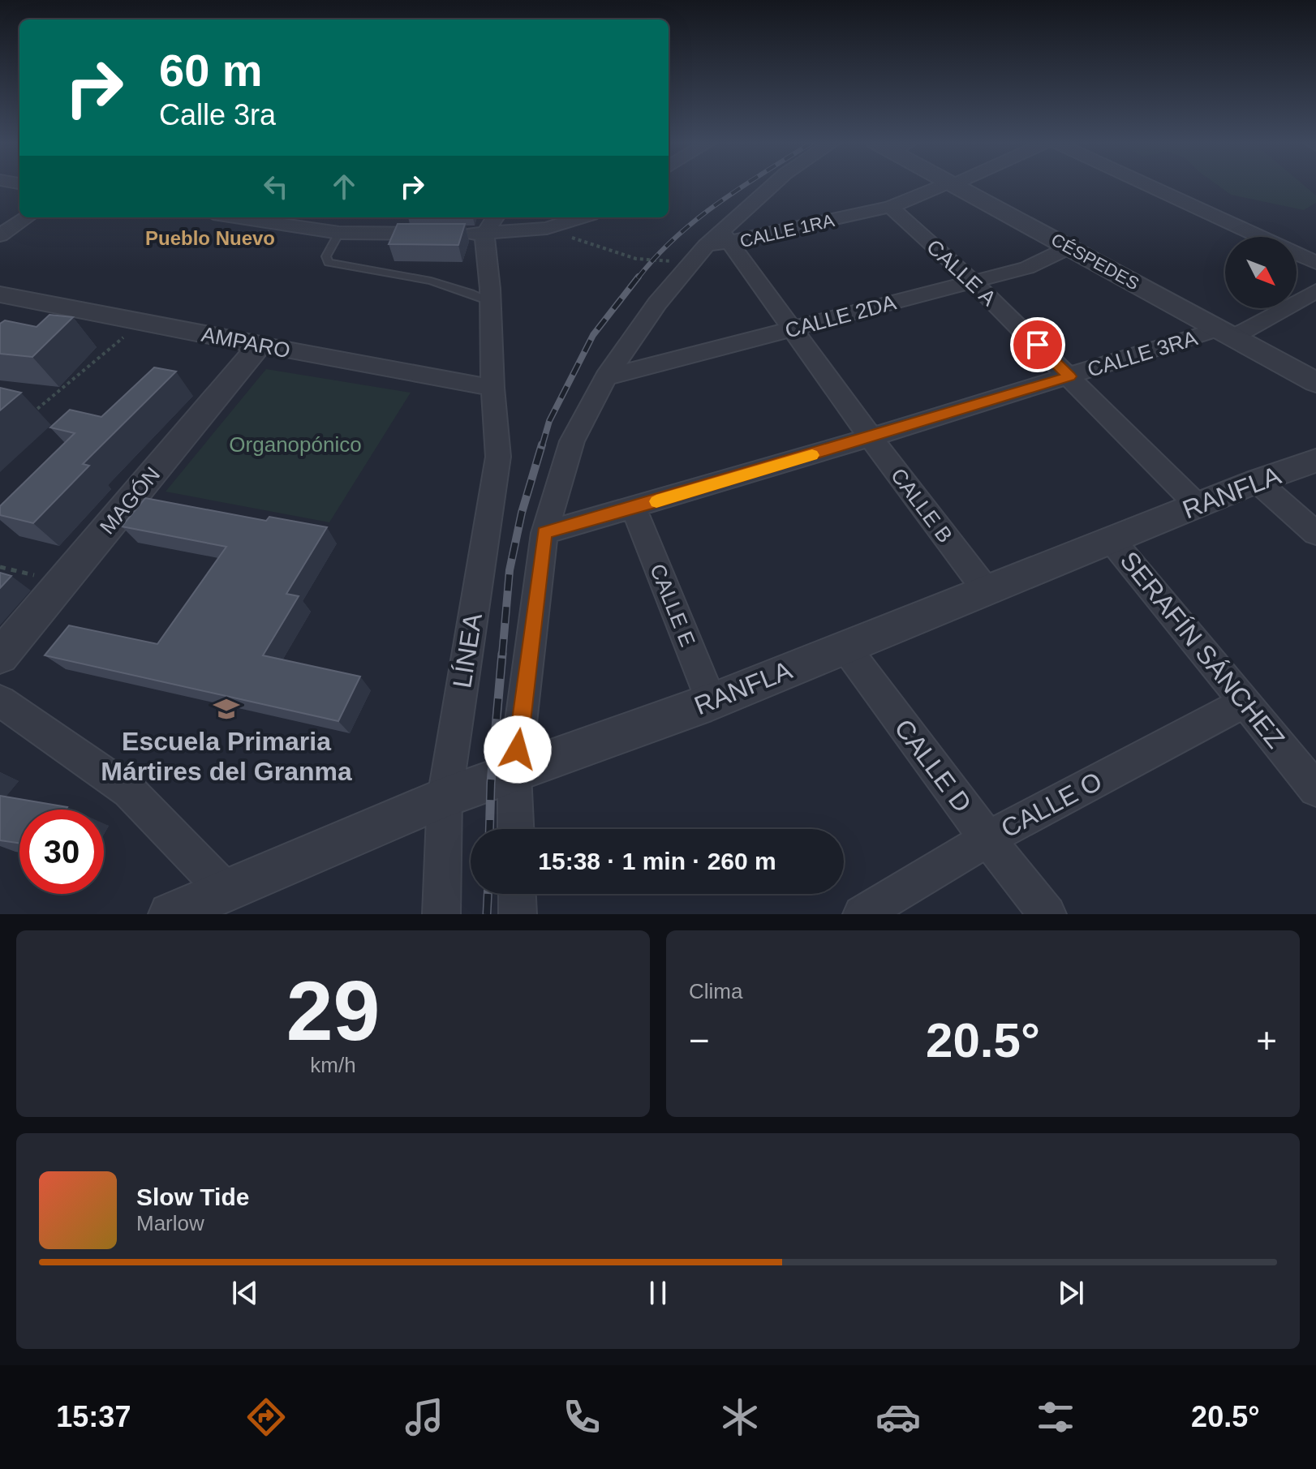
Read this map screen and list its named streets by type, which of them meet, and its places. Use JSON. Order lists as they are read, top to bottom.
{
  "streets": {
    "street": [
      "CALLE 1RA",
      "CÉSPEDES",
      "CALLE A",
      "CALLE 2DA",
      "AMPARO",
      "CALLE 3RA",
      "RANFLA",
      "MAGÓN",
      "CALLE B",
      "CALLE E",
      "SERAFÍN SÁNCHEZ",
      "LÍNEA",
      "CALLE D",
      "CALLE O"
    ]
  },
  "crossings": [
    ["CALLE 1RA", "CALLE A"],
    ["CALLE 1RA", "CALLE B"],
    ["CÉSPEDES", "CALLE 2DA"],
    ["CÉSPEDES", "CALLE 3RA"],
    ["CALLE A", "CALLE 2DA"],
    ["CALLE A", "CALLE 3RA"],
    ["CALLE A", "RANFLA"],
    ["CALLE 2DA", "CALLE B"],
    ["AMPARO", "MAGÓN"],
    ["AMPARO", "LÍNEA"],
    ["CALLE 3RA", "CALLE B"],
    ["CALLE 3RA", "CALLE E"],
    ["RANFLA", "CALLE B"],
    ["RANFLA", "CALLE E"],
    ["RANFLA", "SERAFÍN SÁNCHEZ"],
    ["RANFLA", "LÍNEA"],
    ["RANFLA", "CALLE D"],
    ["SERAFÍN SÁNCHEZ", "CALLE O"],
    ["CALLE D", "CALLE O"]
  ],
  "districts": ["Pueblo Nuevo"],
  "parks": ["Organopónico"],
  "places": {
    "school or university": ["Escuela Primaria Mártires del Granma"]
  },
  "north": "bottom right",
  "page": {
    "turn": ["60 m", "Calle 3ra"],
    "limit": "30",
    "trip": "15:38 · 1 min · 260 m",
    "tile": [
      ["29", "km/h"],
      "Clima"
    ],
    "heat": ["−", "20.5°", "+"],
    "song": ["Slow Tide", "Marlow"],
    "tabs": ["15:37", "20.5°"]
  }
}
